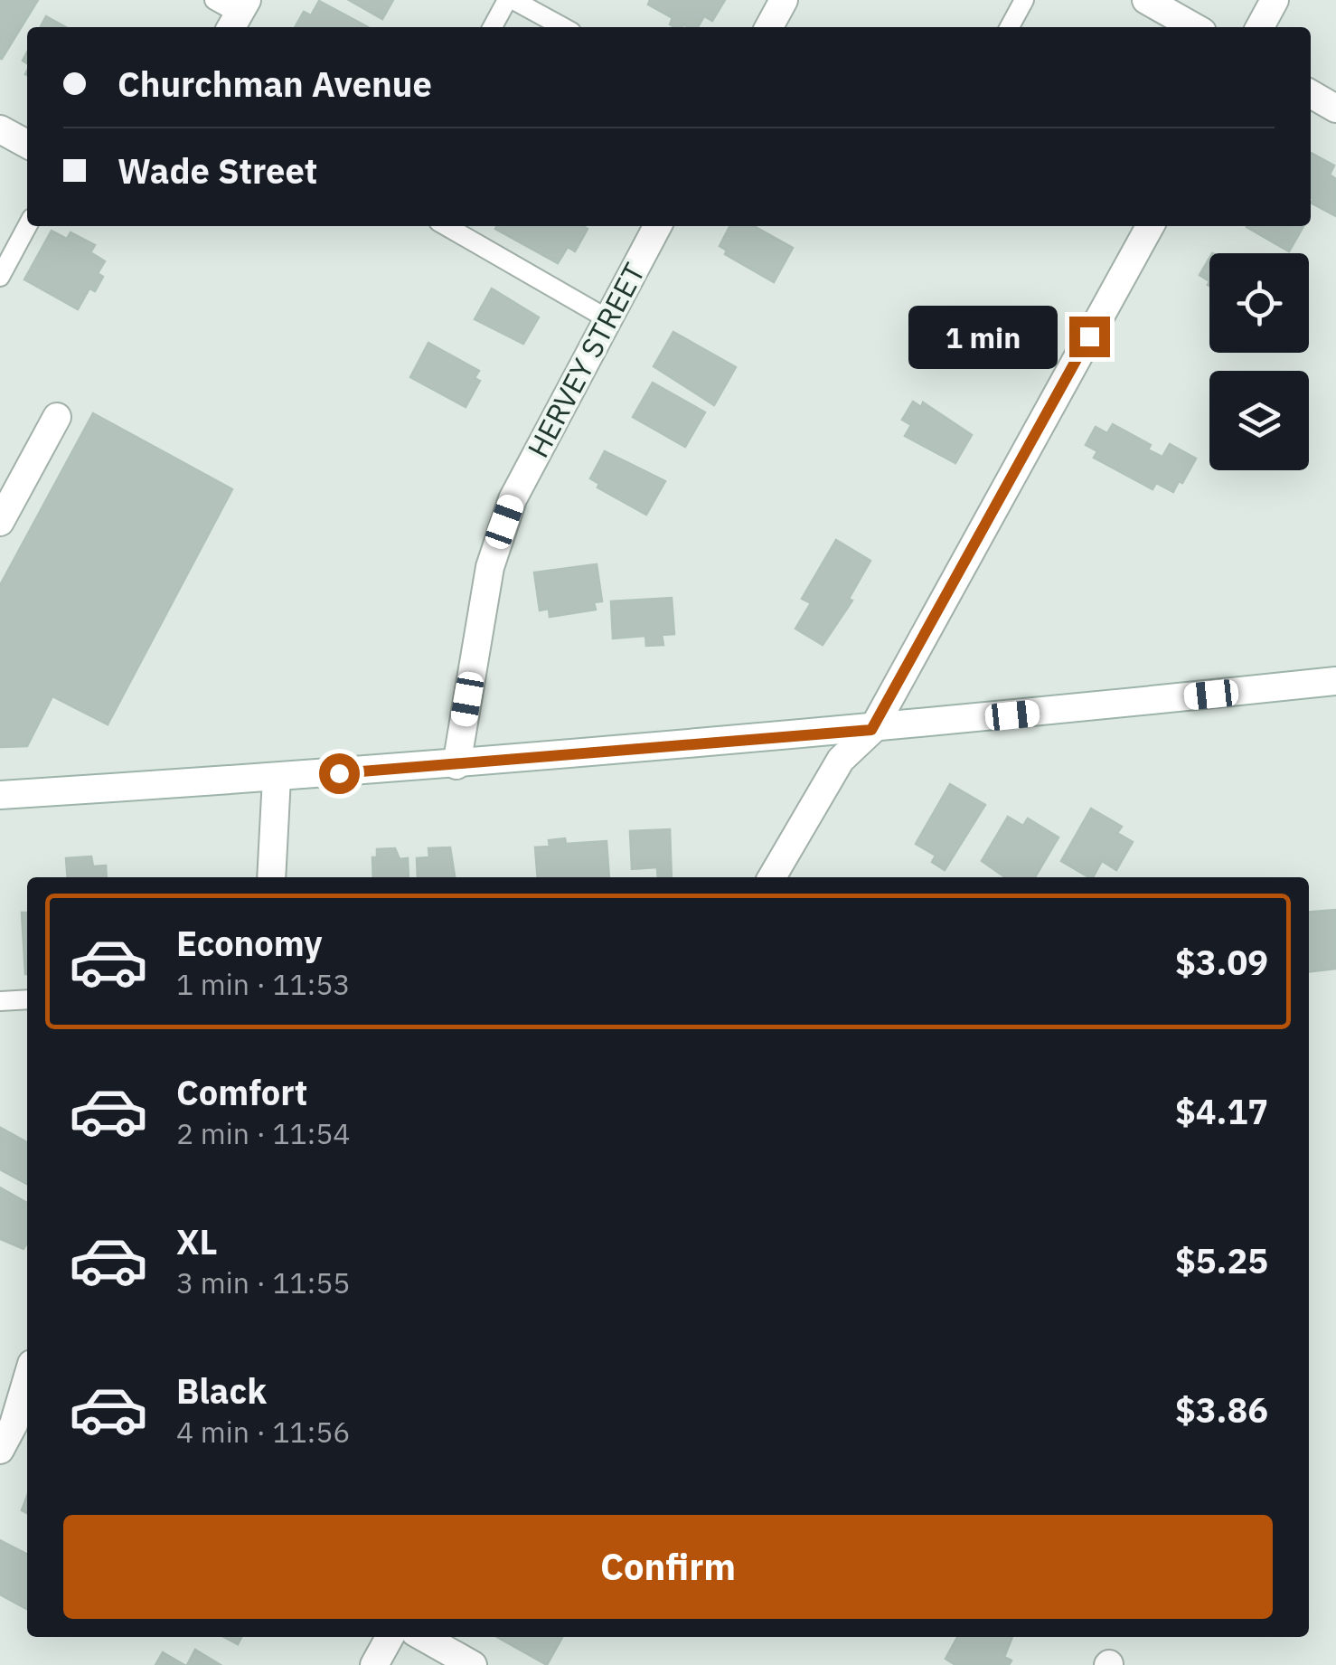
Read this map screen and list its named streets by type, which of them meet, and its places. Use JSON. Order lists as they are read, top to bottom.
{
  "streets": {
    "street": ["HERVEY STREET"]
  },
  "page": {
    "banner": ["Churchman Avenue", "Wade Street"],
    "bubble": "1 min",
    "list": [
      {
        "name": "Economy",
        "note": "1 min · 11:53",
        "value": "$3.09"
      },
      {
        "name": "Comfort",
        "note": "2 min · 11:54",
        "value": "$4.17"
      },
      {
        "name": "XL",
        "note": "3 min · 11:55",
        "value": "$5.25"
      },
      {
        "name": "Black",
        "note": "4 min · 11:56",
        "value": "$3.86"
      }
    ],
    "buttons": "Confirm"
  }
}
